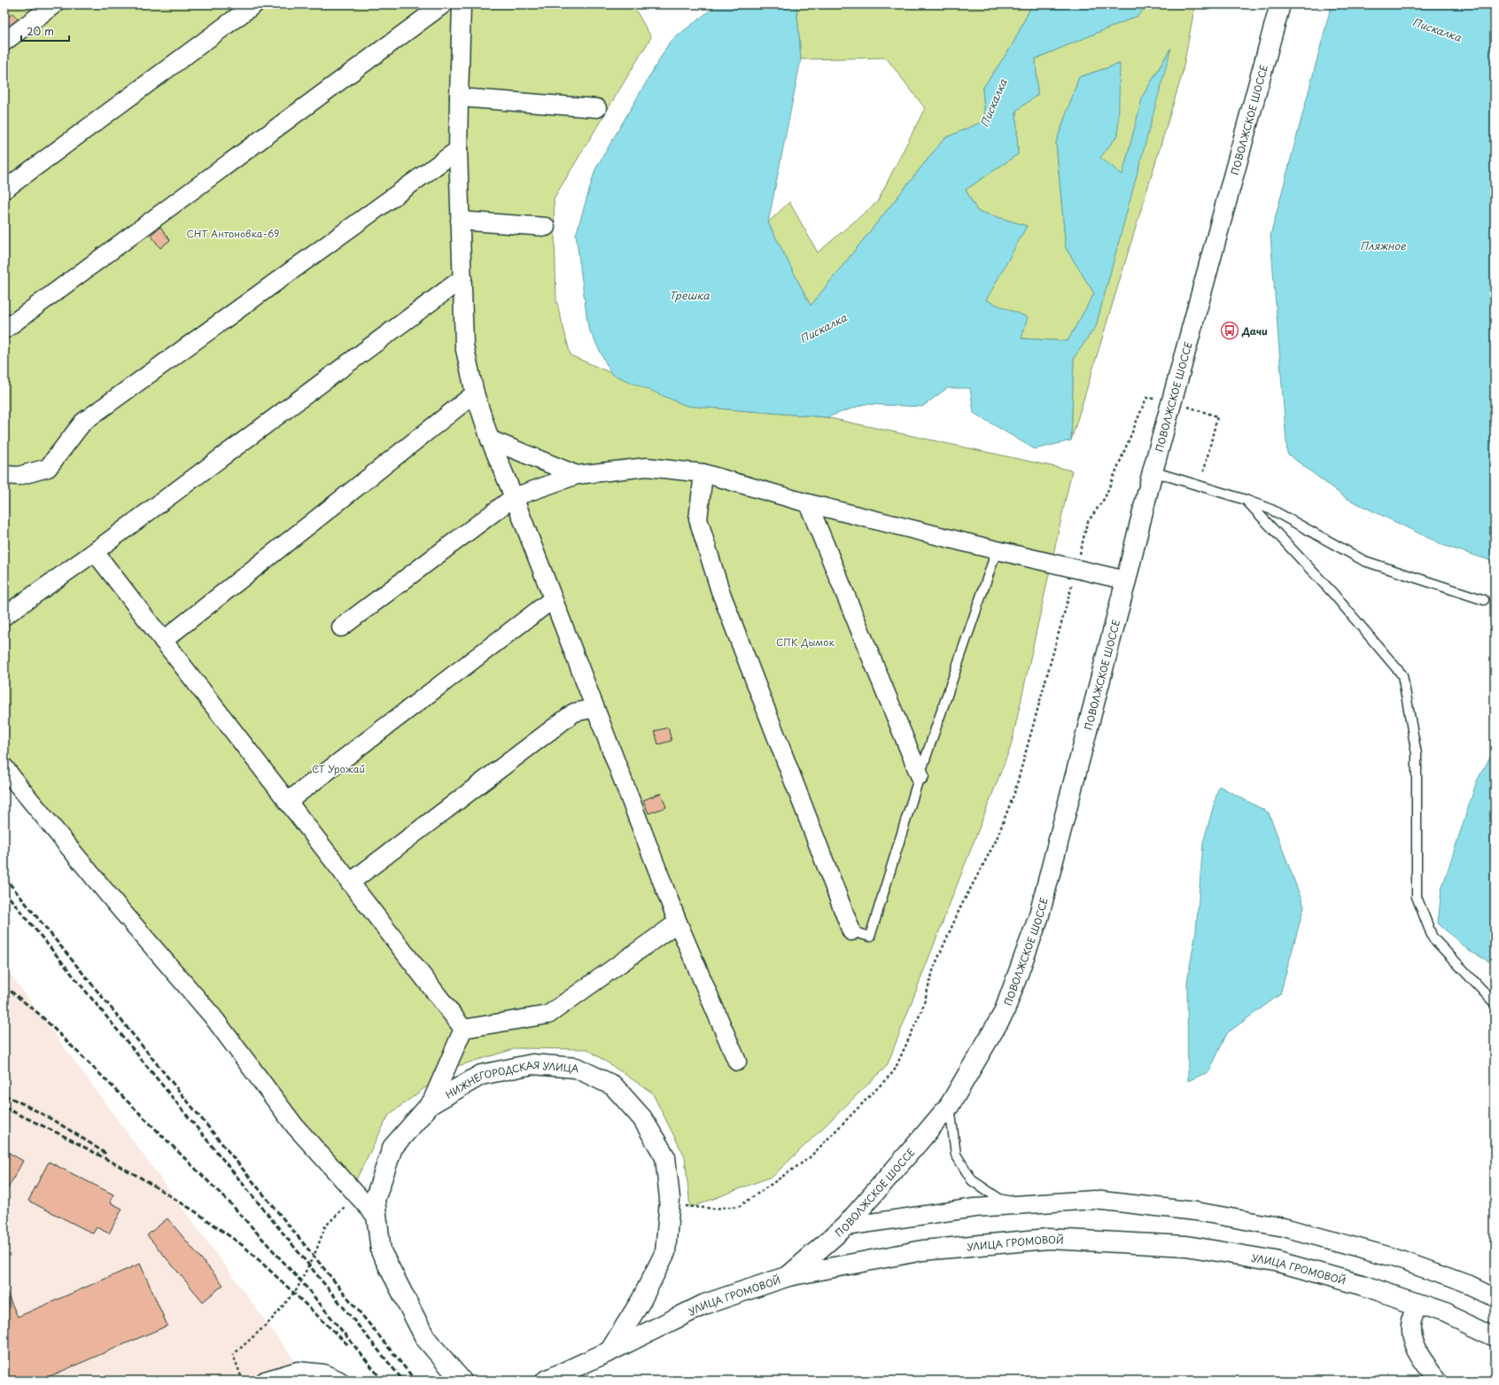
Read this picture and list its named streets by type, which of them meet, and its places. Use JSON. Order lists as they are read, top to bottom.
{
  "streets": {
    "main road": ["ПОВОЛЖСКОЕ ШОССЕ", "НИЖНЕГОРОДСКАЯ УЛИЦА", "УЛИЦА ГРОМОВОЙ"]
  },
  "crossings": [
    ["ПОВОЛЖСКОЕ ШОССЕ", "УЛИЦА ГРОМОВОЙ"],
    ["НИЖНЕГОРОДСКАЯ УЛИЦА", "УЛИЦА ГРОМОВОЙ"]
  ],
  "water": ["Пискалка", "Пляжное", "Трешка"],
  "parks": ["СНТ Антоновка-69", "СПК Дымок", "СТ Урожай"],
  "places": {
    "bus stop": ["Дачи"]
  },
  "scale_bar": "20 m"
}
